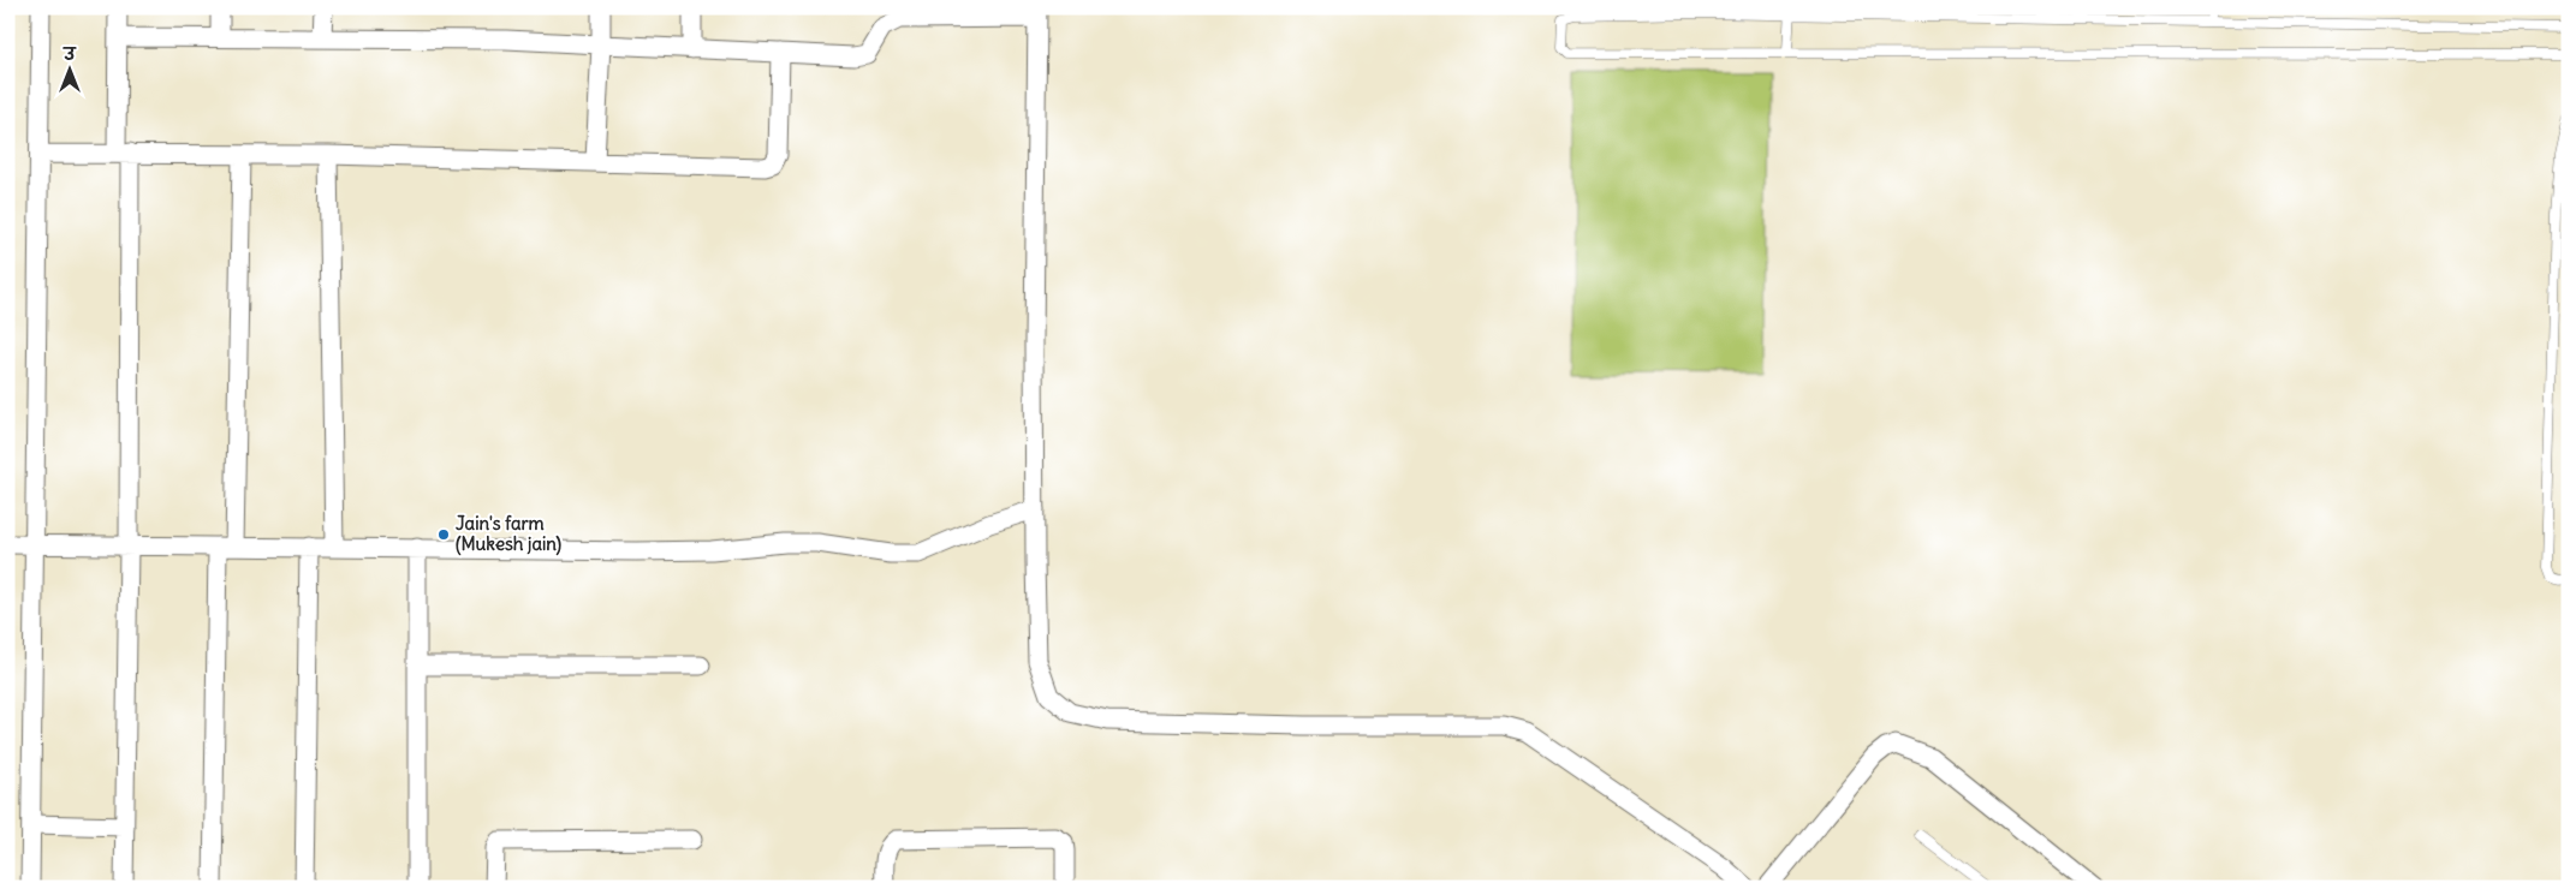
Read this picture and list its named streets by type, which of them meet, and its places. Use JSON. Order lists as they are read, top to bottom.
{
  "places": ["Jain's farm (Mukesh jain)"],
  "north": "top"
}
